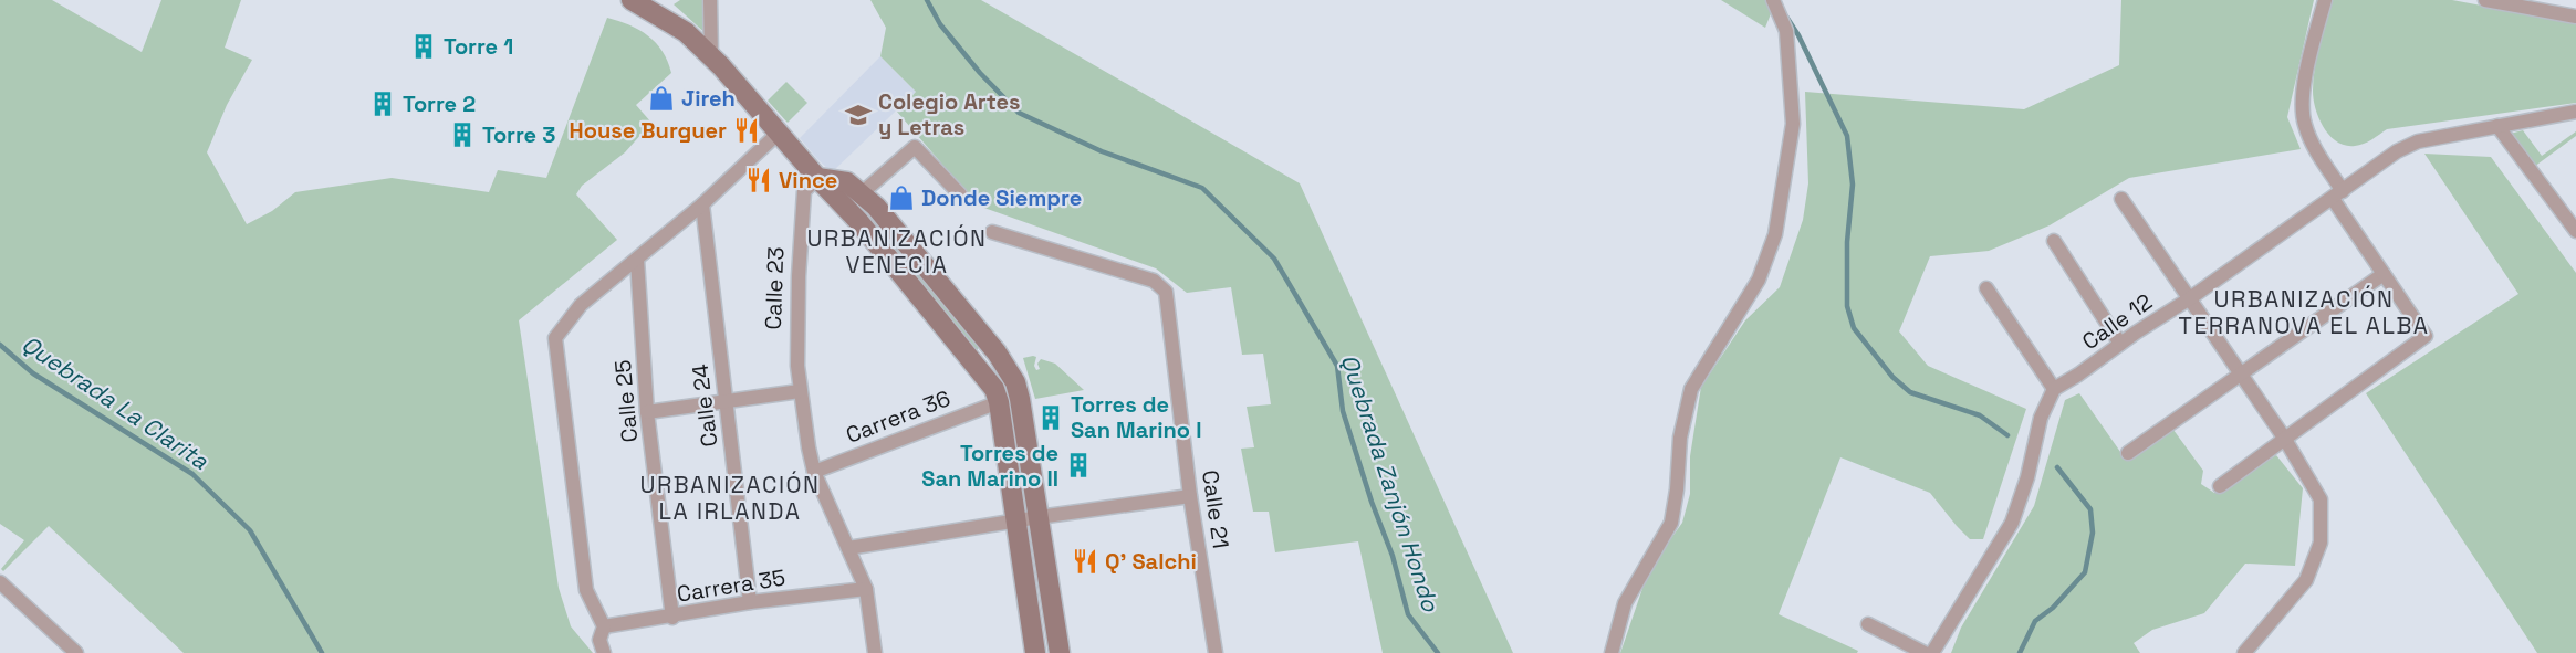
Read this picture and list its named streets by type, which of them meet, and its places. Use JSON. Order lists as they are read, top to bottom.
{
  "streets": {
    "street": [
      "Calle 23",
      "Calle 12",
      "Calle 25",
      "Calle 24",
      "Carrera 36",
      "Calle 21",
      "Carrera 35"
    ]
  },
  "crossings": [
    ["Calle 23", "Carrera 36"],
    ["Calle 23", "Carrera 35"],
    ["Calle 25", "Carrera 35"],
    ["Calle 24", "Carrera 35"]
  ],
  "districts": ["URBANIZACIÓN VENECIA", "URBANIZACIÓN TERRANOVA EL ALBA", "URBANIZACIÓN LA IRLANDA"],
  "water": ["Quebrada La Clarita", "Quebrada Zanjón Hondo"],
  "places": {
    "building": [
      "Torre 1",
      "Torre 2",
      "Torre 3",
      "Torres de San Marino I",
      "Torres de San Marino II"
    ],
    "shop": ["Jireh", "Donde Siempre"],
    "school or university": ["Colegio Artes y Letras"],
    "restaurant": ["House Burguer", "Vince", "Q' Salchi"]
  }
}
